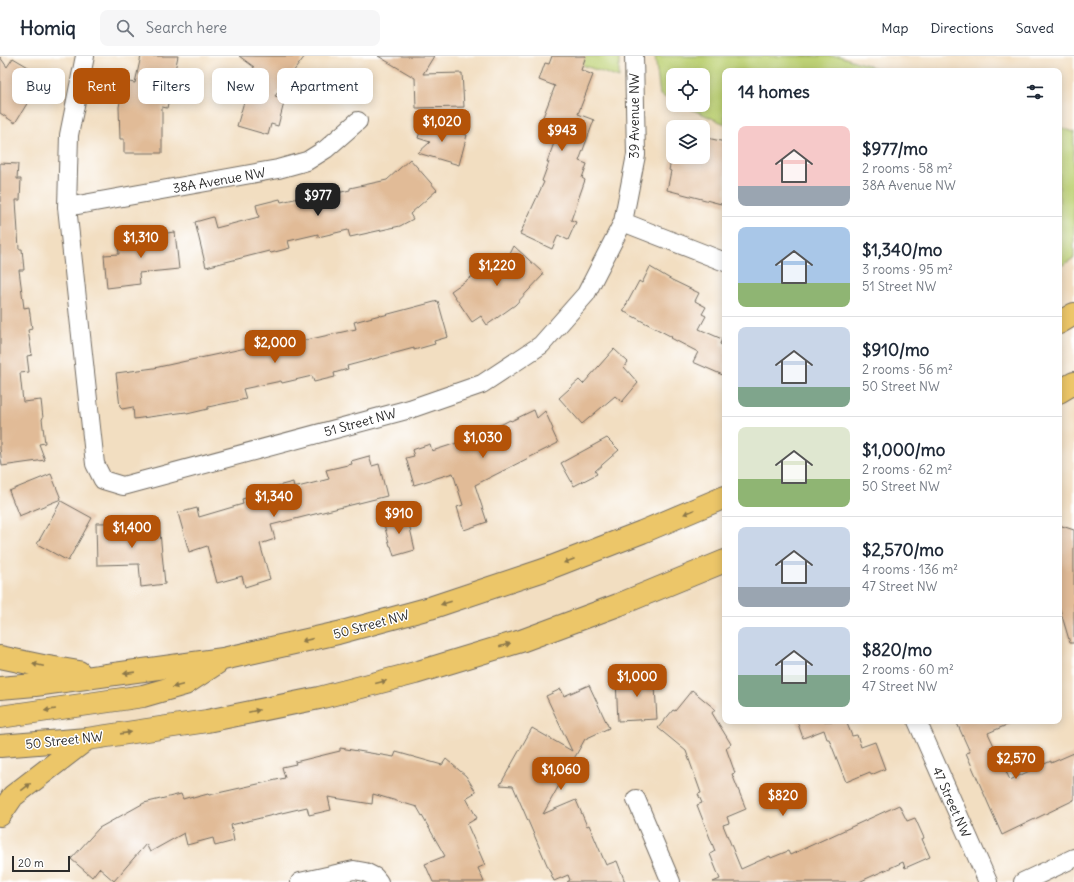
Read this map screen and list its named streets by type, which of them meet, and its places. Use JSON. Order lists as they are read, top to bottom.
{
  "streets": {
    "main road": ["50 Street NW"],
    "street": [
      "39 Avenue NW",
      "38A Avenue NW",
      "51 Street NW",
      "47 Street NW"
    ]
  },
  "crossings": [
    ["39 Avenue NW", "51 Street NW"],
    ["38A Avenue NW", "51 Street NW"]
  ],
  "scale_bar": "20 m",
  "page": {
    "header": "Homiq",
    "search": "Search here",
    "nav": ["Map", "Directions", "Saved"],
    "chip": [
      "Buy",
      "Rent",
      "Filters",
      "New",
      "Apartment"
    ],
    "heading": "14 homes",
    "price": [
      "$1,020",
      "$943",
      "$977",
      "$1,310",
      "$1,220",
      "$2,000",
      "$1,030",
      "$1,340",
      "$910",
      "$1,400",
      "$1,000",
      "$2,570",
      "$1,060",
      "$820"
    ],
    "list": [
      {
        "name": "$977/mo",
        "note": "2 rooms · 58 m² · 38A Avenue NW"
      },
      {
        "name": "$1,340/mo",
        "note": "3 rooms · 95 m² · 51 Street NW"
      },
      {
        "name": "$910/mo",
        "note": "2 rooms · 56 m² · 50 Street NW"
      },
      {
        "name": "$1,000/mo",
        "note": "2 rooms · 62 m² · 50 Street NW"
      },
      {
        "name": "$2,570/mo",
        "note": "4 rooms · 136 m² · 47 Street NW"
      },
      {
        "name": "$820/mo",
        "note": "2 rooms · 60 m² · 47 Street NW"
      }
    ],
    "scale": "20 m"
  }
}
